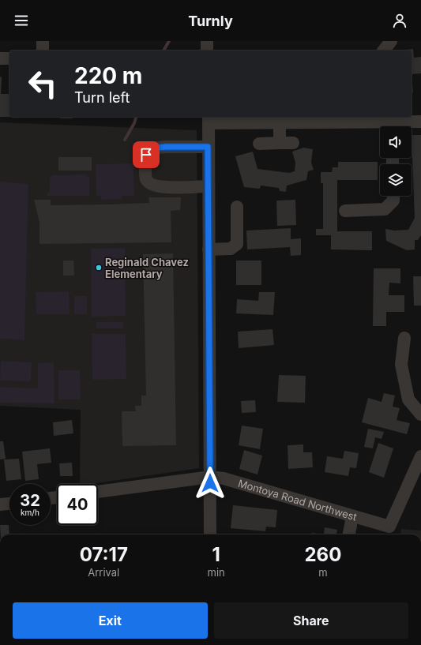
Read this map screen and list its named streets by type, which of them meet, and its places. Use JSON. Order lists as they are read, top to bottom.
{
  "streets": {
    "street": ["Montoya Road Northwest"]
  },
  "places": ["Reginald Chavez Elementary"],
  "page": {
    "header": "Turnly",
    "turn": ["220 m", "Turn left"],
    "speed": "32 km/h",
    "limit": "40",
    "eta": [
      "07:17",
      "Arrival",
      "1",
      "min",
      "260",
      "m"
    ],
    "buttons": ["Exit", "Share"]
  }
}
